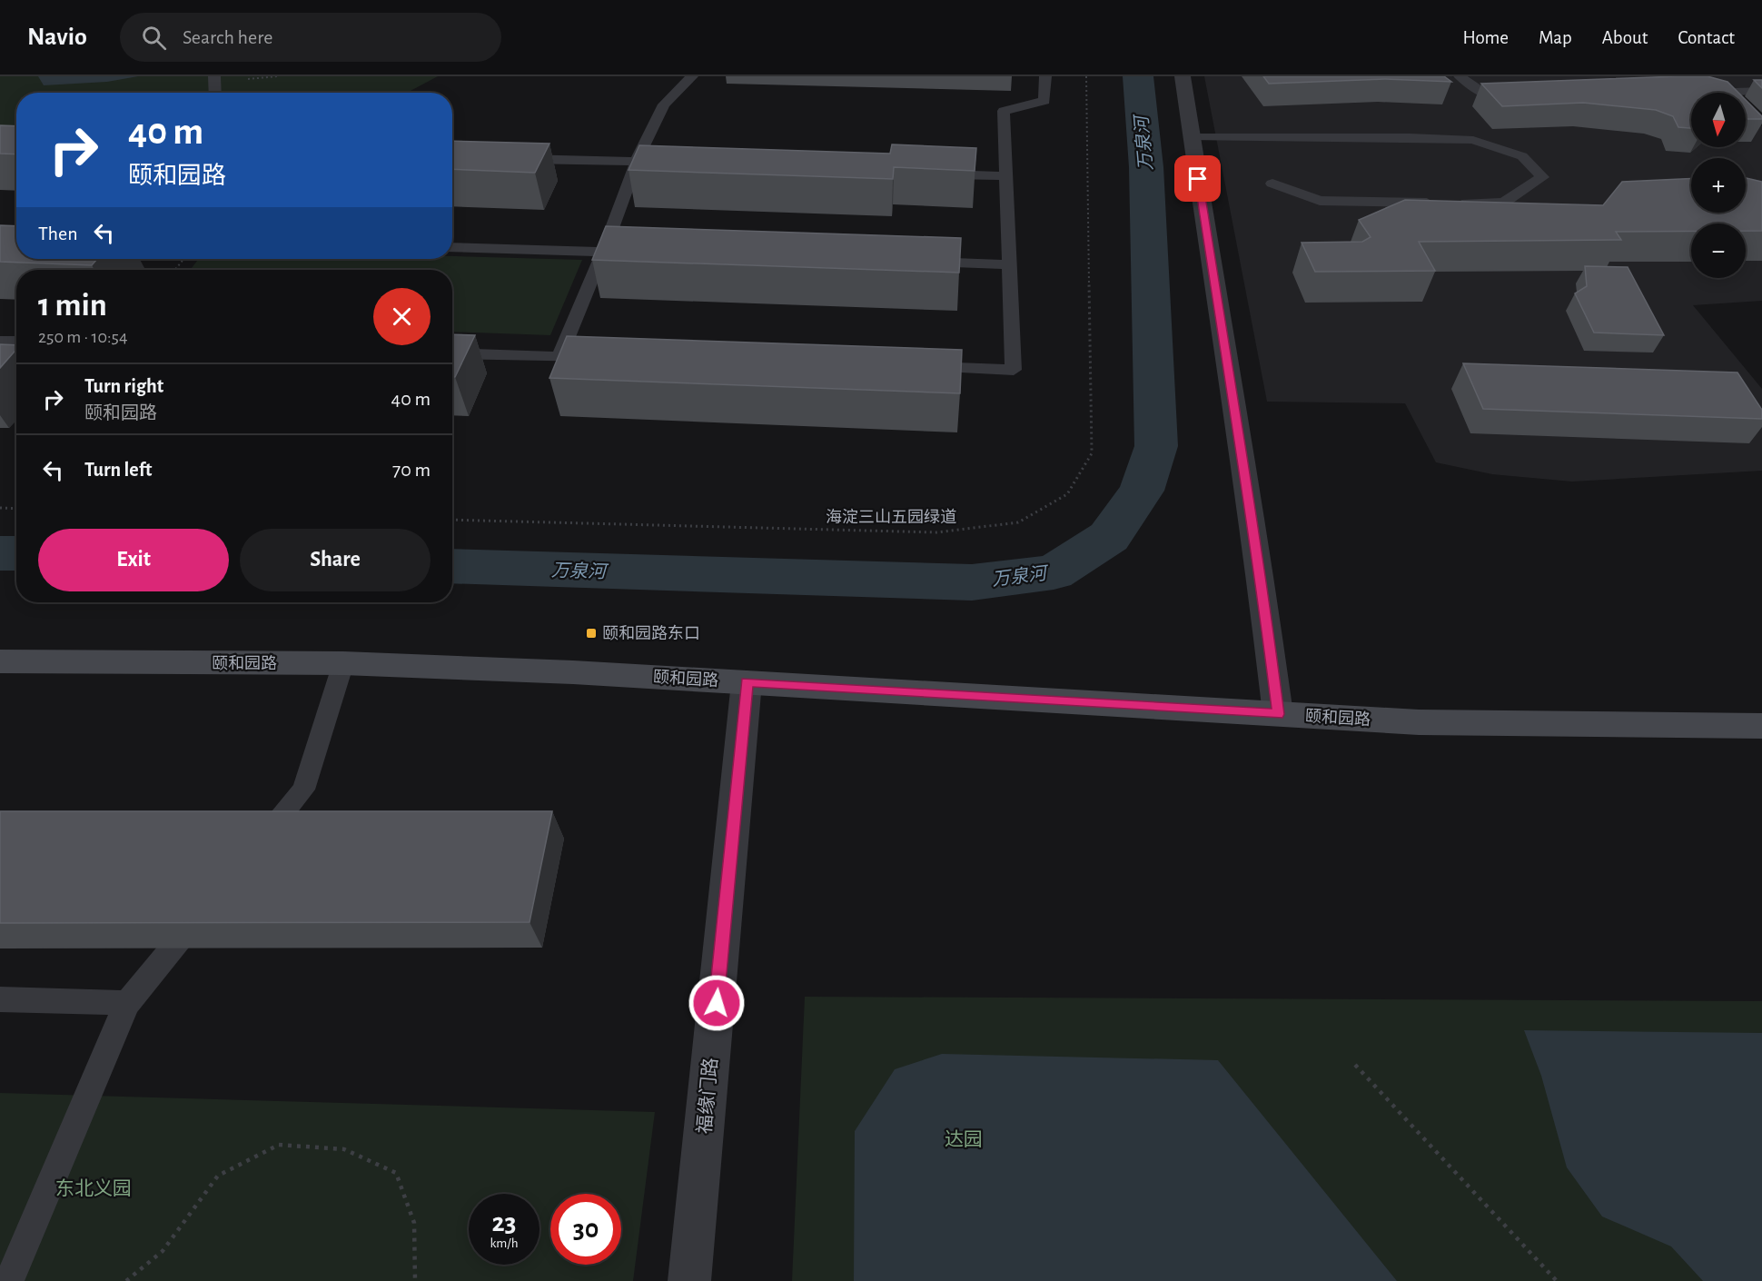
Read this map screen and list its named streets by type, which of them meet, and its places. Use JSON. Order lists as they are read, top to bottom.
{
  "streets": {
    "main road": ["颐和园路"],
    "street": ["福缘门路"],
    "path": ["海淀三山五园绿道"]
  },
  "crossings": [
    ["颐和园路", "福缘门路"]
  ],
  "water": ["万泉河"],
  "parks": ["达园", "东北义园"],
  "places": {
    "transit": ["颐和园路东口"]
  },
  "north": "bottom",
  "page": {
    "header": "Navio",
    "search": "Search here",
    "nav": [
      "Home",
      "Map",
      "About",
      "Contact"
    ],
    "map_buttons": ["+", "−"],
    "turn": ["40 m", "颐和园路"],
    "then": "Then",
    "heading": ["1 min", "250 m · 10:54"],
    "list": [
      {
        "name": "Turn right",
        "note": "颐和园路",
        "value": "40 m"
      },
      {
        "name": "Turn left",
        "value": "70 m"
      }
    ],
    "buttons": ["Exit", "Share"],
    "speed": "23 km/h",
    "limit": "30"
  }
}
